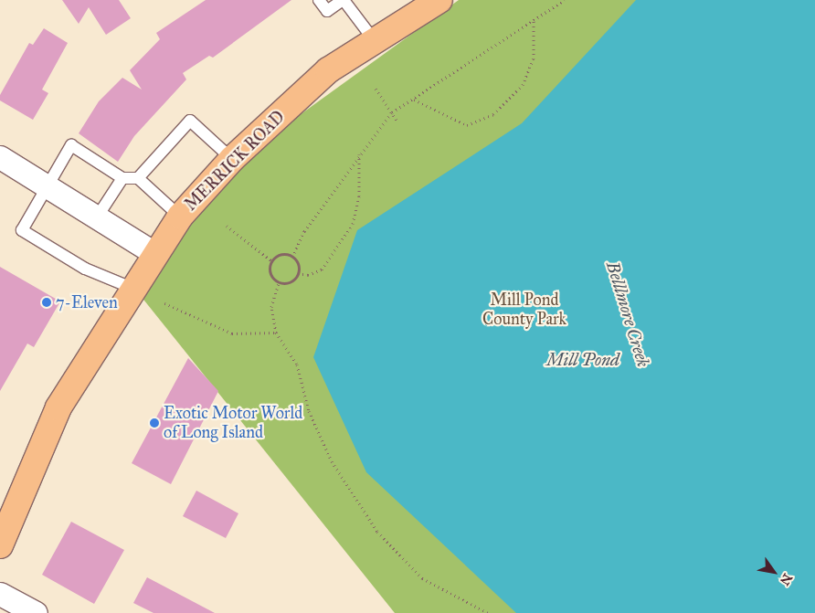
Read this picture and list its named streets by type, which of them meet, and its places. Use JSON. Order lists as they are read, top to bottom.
{
  "streets": {
    "main road": ["MERRICK ROAD"]
  },
  "water": ["Belllmore Creek", "Mill Pond"],
  "parks": ["Mill Pond County Park"],
  "places": ["7-Eleven", "Exotic Motor World of Long Island"],
  "north": "bottom right"
}
